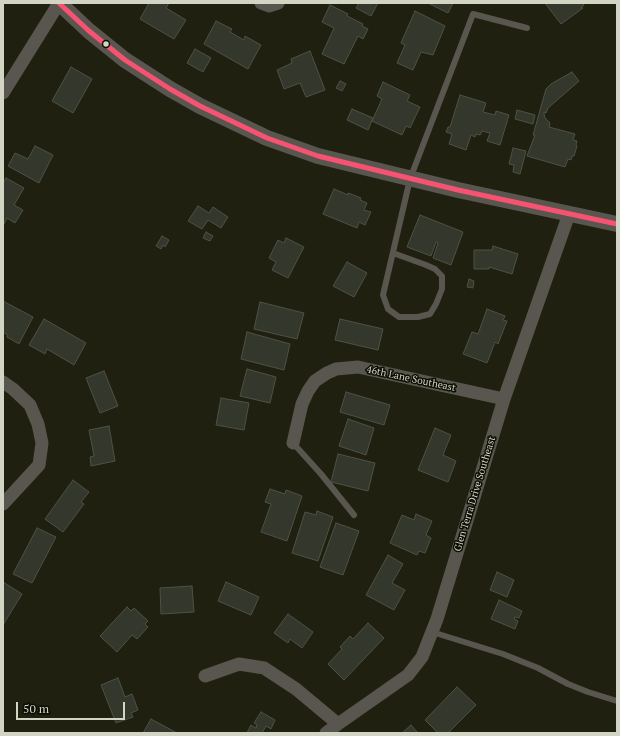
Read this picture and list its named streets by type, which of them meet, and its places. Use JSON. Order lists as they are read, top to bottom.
{
  "streets": {
    "street": ["46th Lane Southeast", "Glen Terra Drive Southeast"]
  },
  "crossings": [
    ["46th Lane Southeast", "Glen Terra Drive Southeast"]
  ],
  "scale_bar": "50 m"
}
